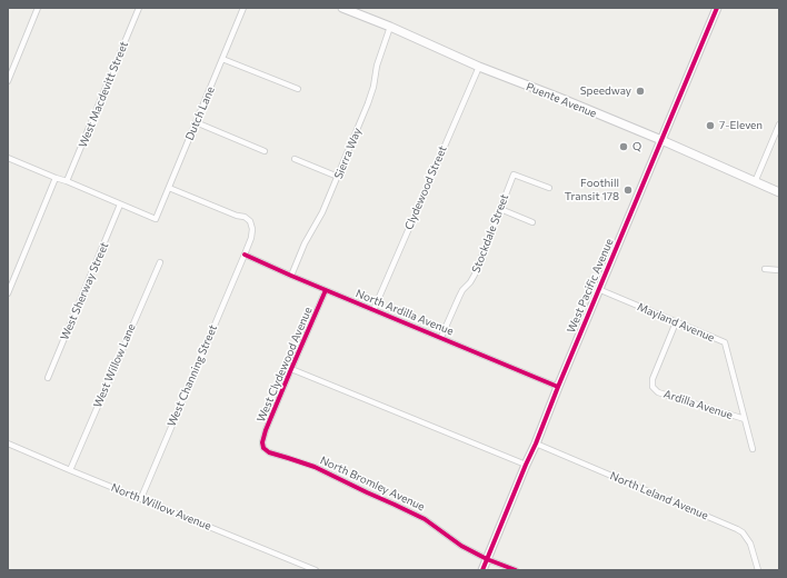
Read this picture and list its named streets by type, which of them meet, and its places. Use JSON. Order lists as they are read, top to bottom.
{
  "streets": {
    "main road": ["Puente Avenue", "West Pacific Avenue"],
    "street": [
      "West Macdevitt Street",
      "Dutch Lane",
      "Sierra Way",
      "Clydewood Street",
      "Stockdale Street",
      "West Sherway Street",
      "North Ardilla Avenue",
      "Mayland Avenue",
      "West Clydewood Avenue",
      "West Willow Lane",
      "West Channing Street",
      "Ardilla Avenue",
      "North Bromley Avenue",
      "North Leland Avenue",
      "North Willow Avenue"
    ]
  },
  "crossings": [
    ["Puente Avenue", "Sierra Way"],
    ["Puente Avenue", "Clydewood Street"],
    ["Puente Avenue", "West Pacific Avenue"],
    ["Dutch Lane", "West Sherway Street"],
    ["Dutch Lane", "West Channing Street"],
    ["Sierra Way", "North Ardilla Avenue"],
    ["Clydewood Street", "North Ardilla Avenue"],
    ["Stockdale Street", "North Ardilla Avenue"],
    ["West Pacific Avenue", "North Ardilla Avenue"],
    ["West Pacific Avenue", "Mayland Avenue"],
    ["West Pacific Avenue", "North Bromley Avenue"],
    ["West Pacific Avenue", "North Leland Avenue"],
    ["North Ardilla Avenue", "West Clydewood Avenue"],
    ["North Ardilla Avenue", "West Channing Street"],
    ["Mayland Avenue", "Ardilla Avenue"],
    ["West Clydewood Avenue", "North Bromley Avenue"],
    ["West Willow Lane", "North Willow Avenue"],
    ["West Channing Street", "North Willow Avenue"]
  ],
  "places": [
    "Speedway",
    "7-Eleven",
    "Q",
    "Foothill Transit 178"
  ]
}
